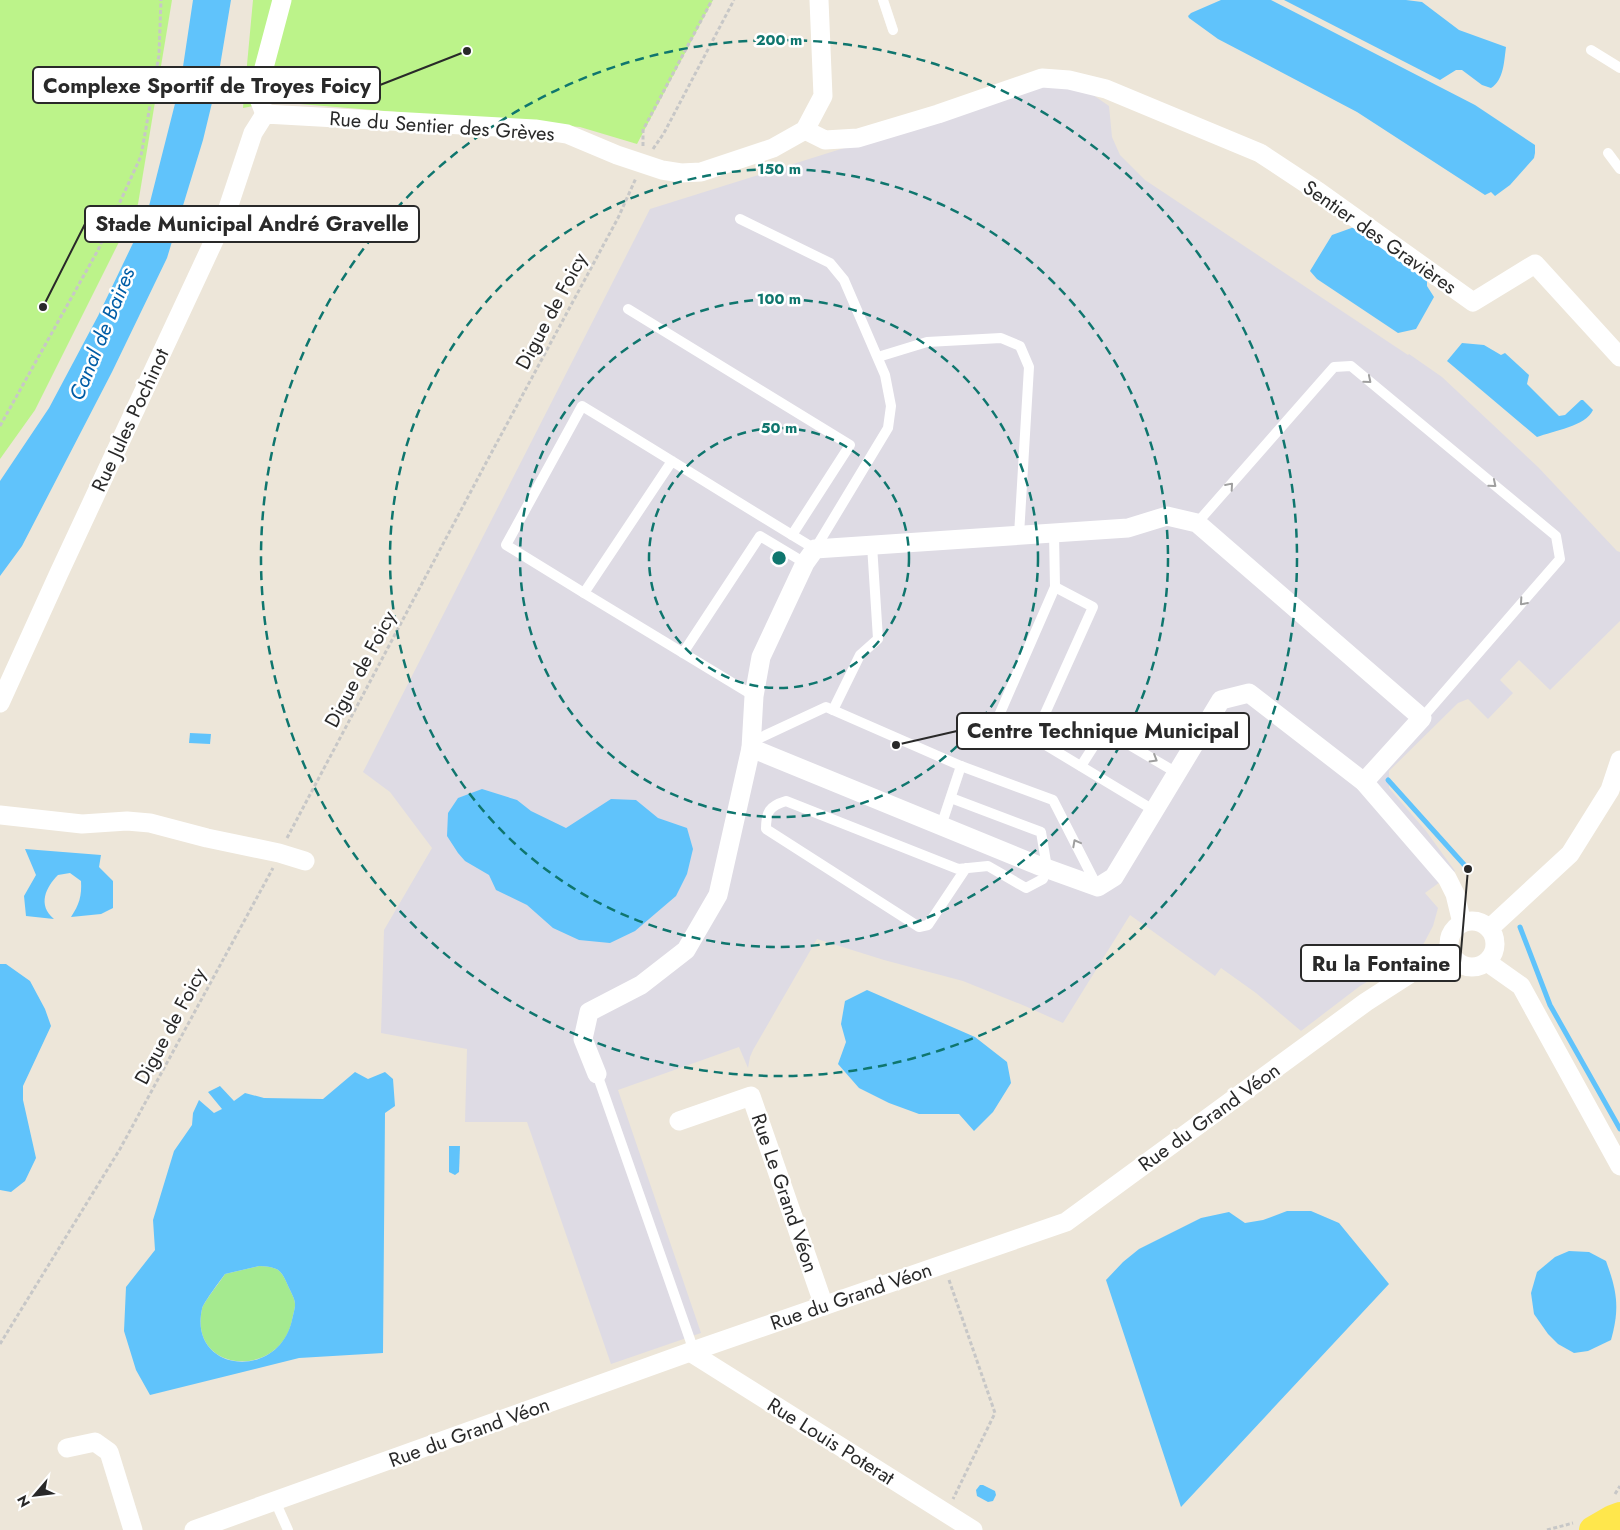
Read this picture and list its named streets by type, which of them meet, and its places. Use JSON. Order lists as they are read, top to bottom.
{
  "streets": {
    "street": [
      "Rue du Sentier des Grèves",
      "Sentier des Gravières",
      "Rue Jules Pochinot",
      "Rue du Grand Véon",
      "Rue Le Grand Véon",
      "Rue Louis Poterat"
    ],
    "path": ["Digue de Foicy"]
  },
  "crossings": [
    ["Rue du Sentier des Grèves", "Sentier des Gravières"],
    ["Rue du Sentier des Grèves", "Digue de Foicy"],
    ["Rue du Sentier des Grèves", "Rue Jules Pochinot"],
    ["Rue du Grand Véon", "Rue Le Grand Véon"],
    ["Rue du Grand Véon", "Rue Louis Poterat"]
  ],
  "water": ["Canal de Baires"],
  "places": [
    "Complexe Sportif de Troyes Foicy",
    "Stade Municipal André Gravelle",
    "Centre Technique Municipal",
    "Ru la Fontaine"
  ],
  "north": "bottom left",
  "rings": [
    "200 m",
    "150 m",
    "100 m",
    "50 m"
  ]
}
